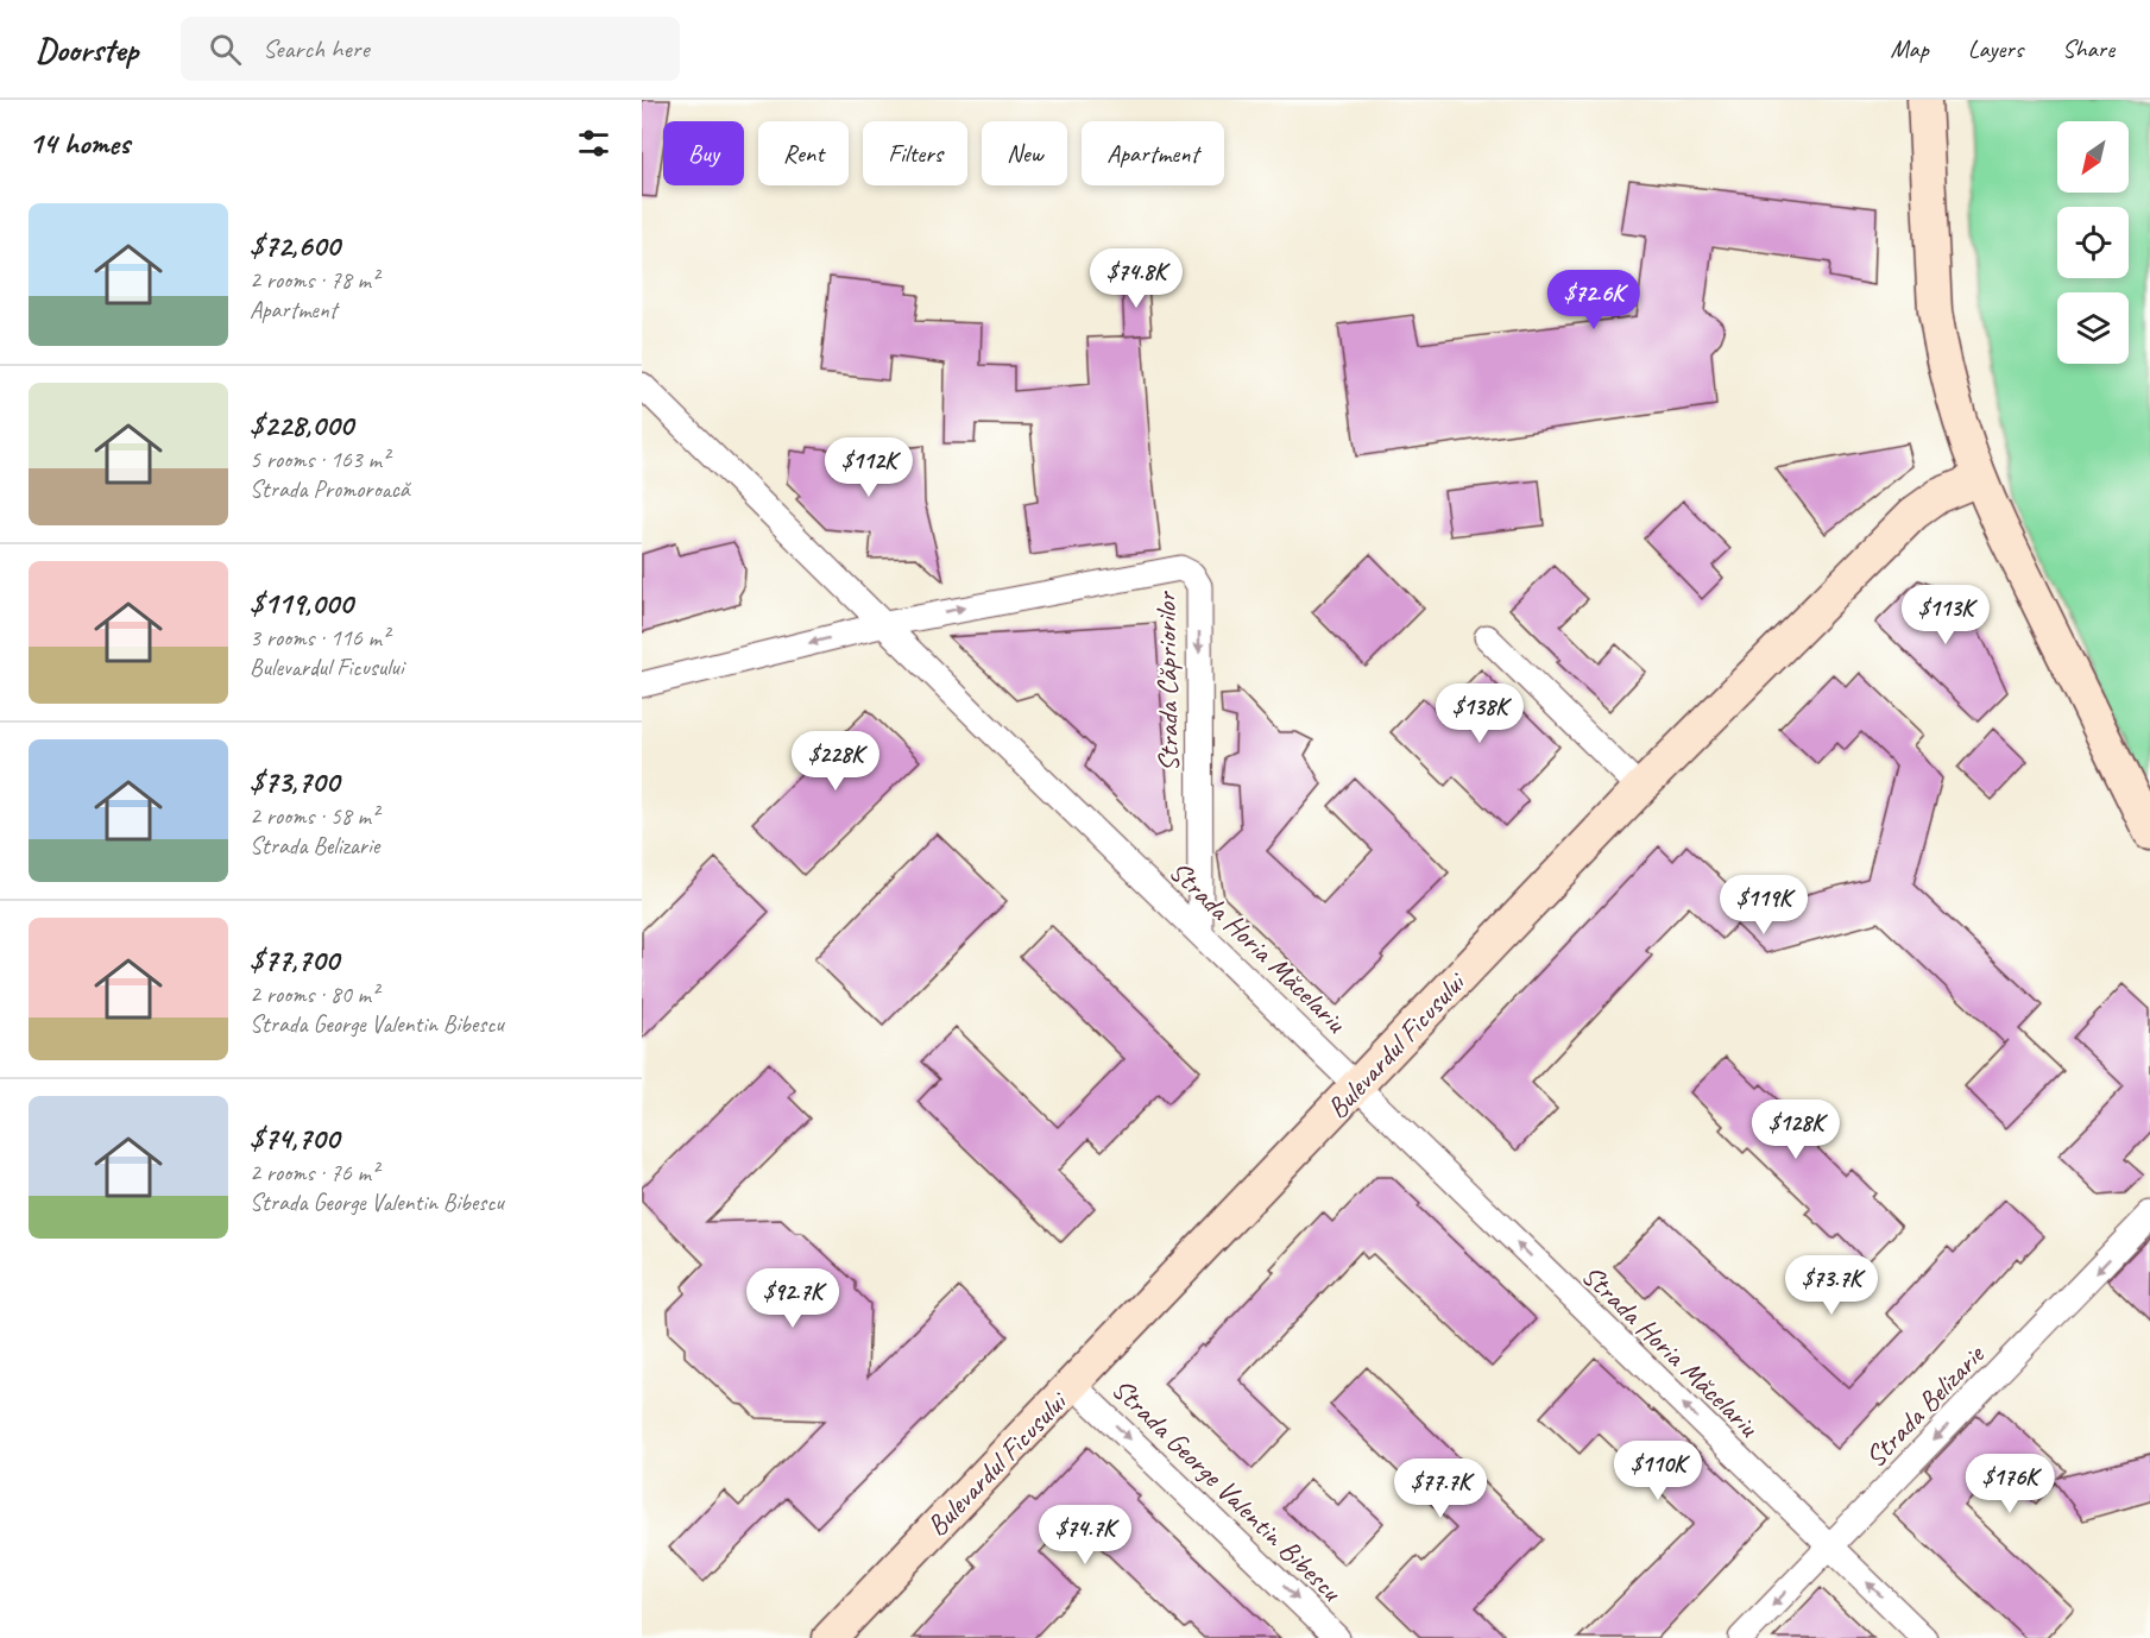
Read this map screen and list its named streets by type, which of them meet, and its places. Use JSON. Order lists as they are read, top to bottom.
{
  "streets": {
    "street": [
      "Strada Căpriorilor",
      "Strada Horia Măcelariu",
      "Bulevardul Ficusului",
      "Strada Belizarie",
      "Strada George Valentin Bibescu"
    ]
  },
  "crossings": [
    ["Strada Căpriorilor", "Strada Horia Măcelariu"],
    ["Strada Horia Măcelariu", "Bulevardul Ficusului"],
    ["Strada Horia Măcelariu", "Strada Belizarie"],
    ["Bulevardul Ficusului", "Strada George Valentin Bibescu"]
  ],
  "one_way": ["Strada Horia Măcelariu", "Strada Belizarie", "Strada George Valentin Bibescu"],
  "north": "bottom left",
  "page": {
    "header": "Doorstep",
    "search": "Search here",
    "nav": ["Map", "Layers", "Share"],
    "heading": "14 homes",
    "chip": [
      "Buy",
      "Rent",
      "Filters",
      "New",
      "Apartment"
    ],
    "list": [
      {
        "name": "$72,600",
        "note": "2 rooms · 78 m² · Apartment"
      },
      {
        "name": "$228,000",
        "note": "5 rooms · 163 m² · Strada Promoroacă"
      },
      {
        "name": "$119,000",
        "note": "3 rooms · 116 m² · Bulevardul Ficusului"
      },
      {
        "name": "$73,700",
        "note": "2 rooms · 58 m² · Strada Belizarie"
      },
      {
        "name": "$77,700",
        "note": "2 rooms · 80 m² · Strada George Valentin Bibescu"
      },
      {
        "name": "$74,700",
        "note": "2 rooms · 76 m² · Strada George Valentin Bibescu"
      }
    ],
    "price": [
      "$74.8K",
      "$72.6K",
      "$112K",
      "$113K",
      "$138K",
      "$228K",
      "$119K",
      "$128K",
      "$73.7K",
      "$92.7K",
      "$110K",
      "$176K",
      "$77.7K",
      "$74.7K"
    ]
  }
}
